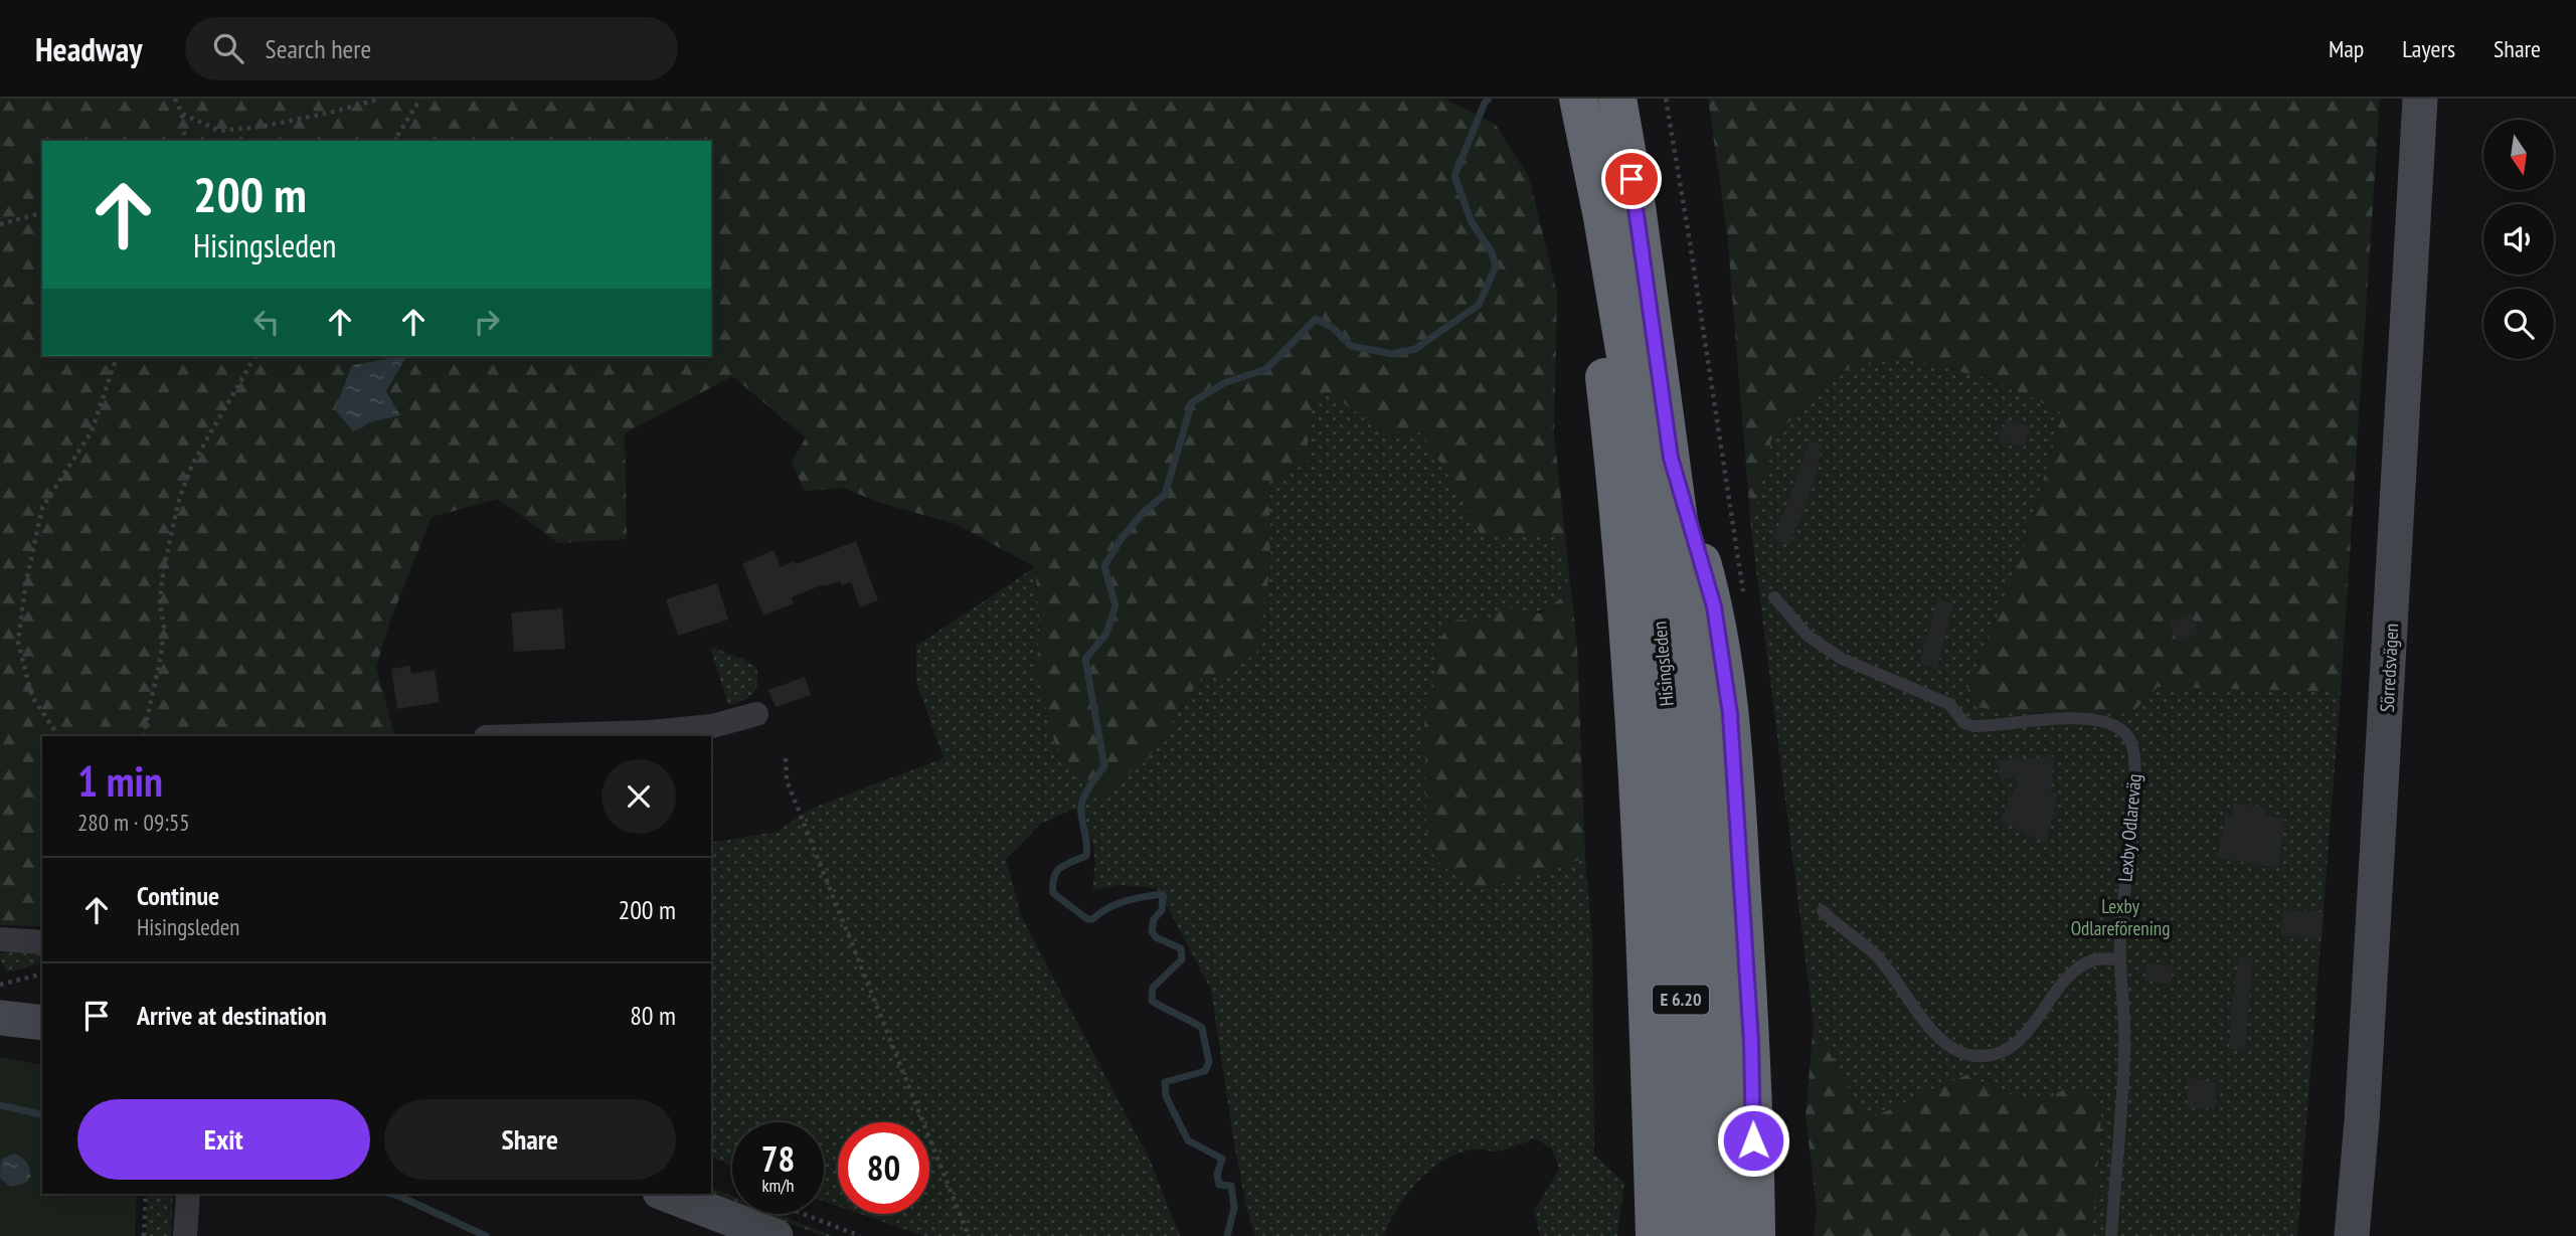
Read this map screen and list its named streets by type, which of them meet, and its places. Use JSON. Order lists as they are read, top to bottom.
{
  "streets": {
    "highway": ["Hisingsleden", "E 6.20"],
    "street": ["Sörredsvägen"],
    "lane": ["Lexby Odlareväg"]
  },
  "parks": ["Lexby Odlareförening"],
  "north": "bottom",
  "page": {
    "header": "Headway",
    "search": "Search here",
    "nav": ["Map", "Layers", "Share"],
    "turn": ["200 m", "Hisingsleden"],
    "heading": ["1 min", "280 m · 09:55"],
    "list": [
      {
        "name": "Continue",
        "note": "Hisingsleden",
        "value": "200 m"
      },
      {
        "name": "Arrive at destination",
        "value": "80 m"
      }
    ],
    "buttons": ["Exit", "Share"],
    "speed": "78 km/h",
    "limit": "80"
  }
}
